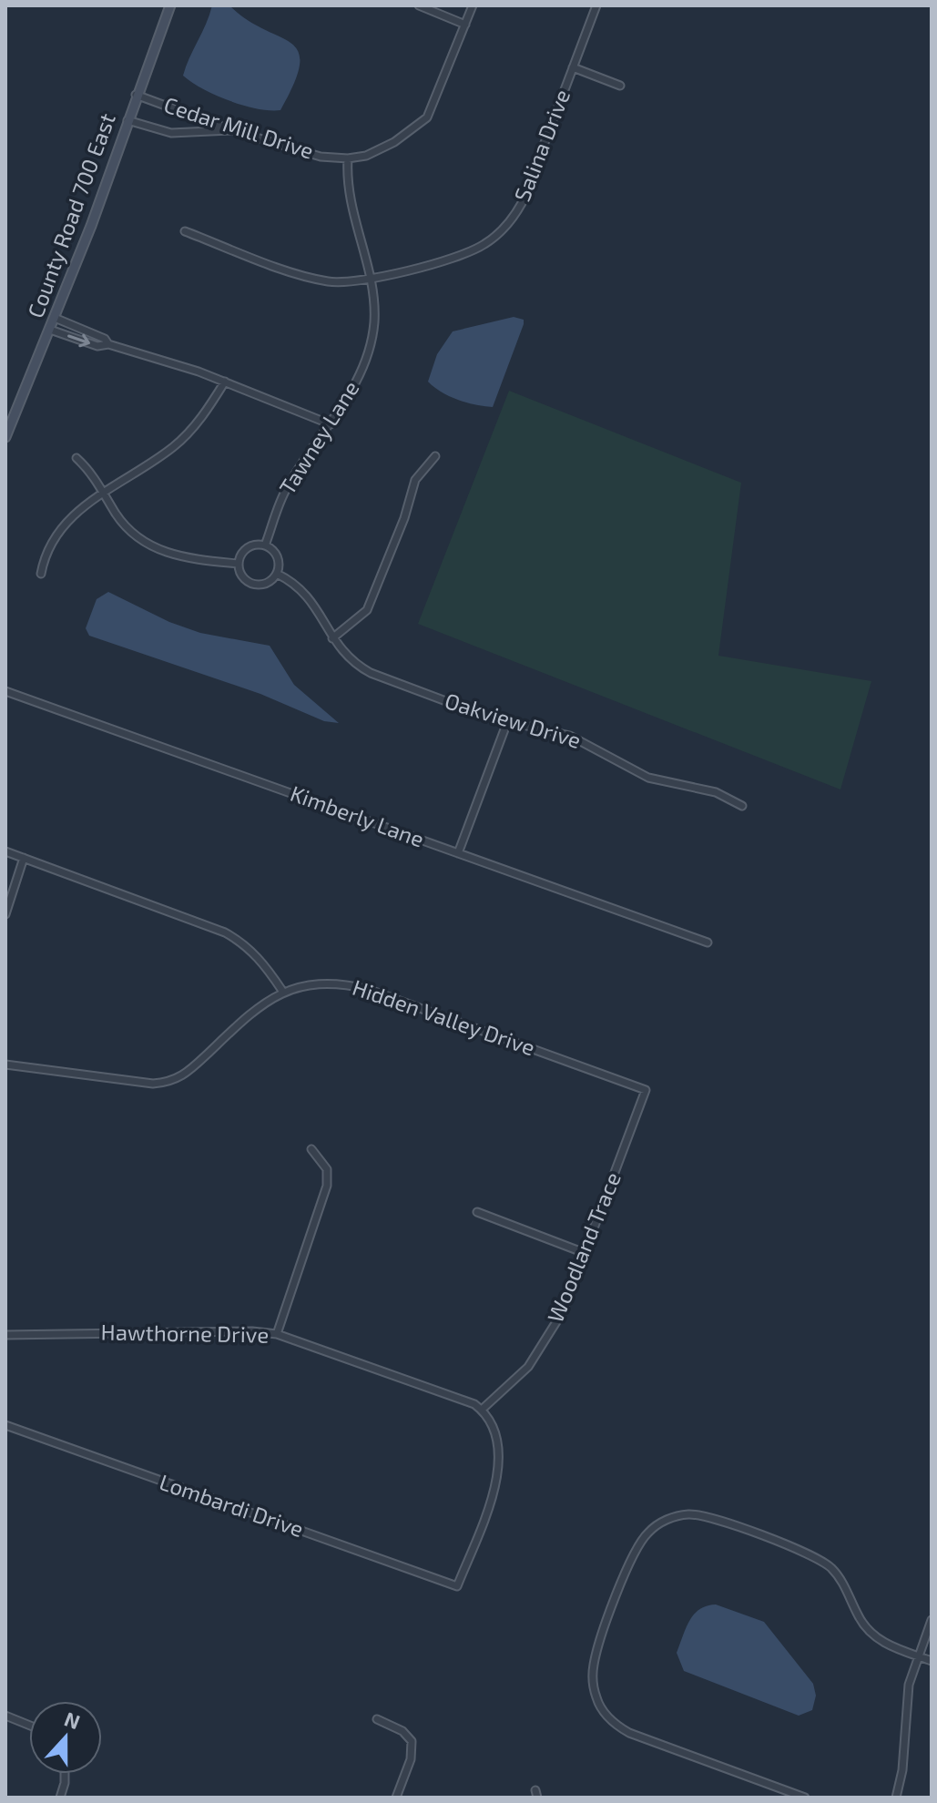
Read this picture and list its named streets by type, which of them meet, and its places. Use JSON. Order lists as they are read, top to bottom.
{
  "streets": {
    "main road": ["County Road 700 East"],
    "street": [
      "Cedar Mill Drive",
      "Salina Drive",
      "Tawney Lane",
      "Oakview Drive",
      "Kimberly Lane",
      "Hidden Valley Drive",
      "Woodland Trace",
      "Hawthorne Drive",
      "Lombardi Drive"
    ]
  },
  "crossings": [
    ["Cedar Mill Drive", "County Road 700 East"],
    ["Cedar Mill Drive", "Tawney Lane"],
    ["Salina Drive", "Tawney Lane"],
    ["Tawney Lane", "Oakview Drive"],
    ["Hidden Valley Drive", "Woodland Trace"],
    ["Woodland Trace", "Hawthorne Drive"],
    ["Woodland Trace", "Lombardi Drive"],
    ["Hawthorne Drive", "Lombardi Drive"]
  ],
  "north": "top"
}
